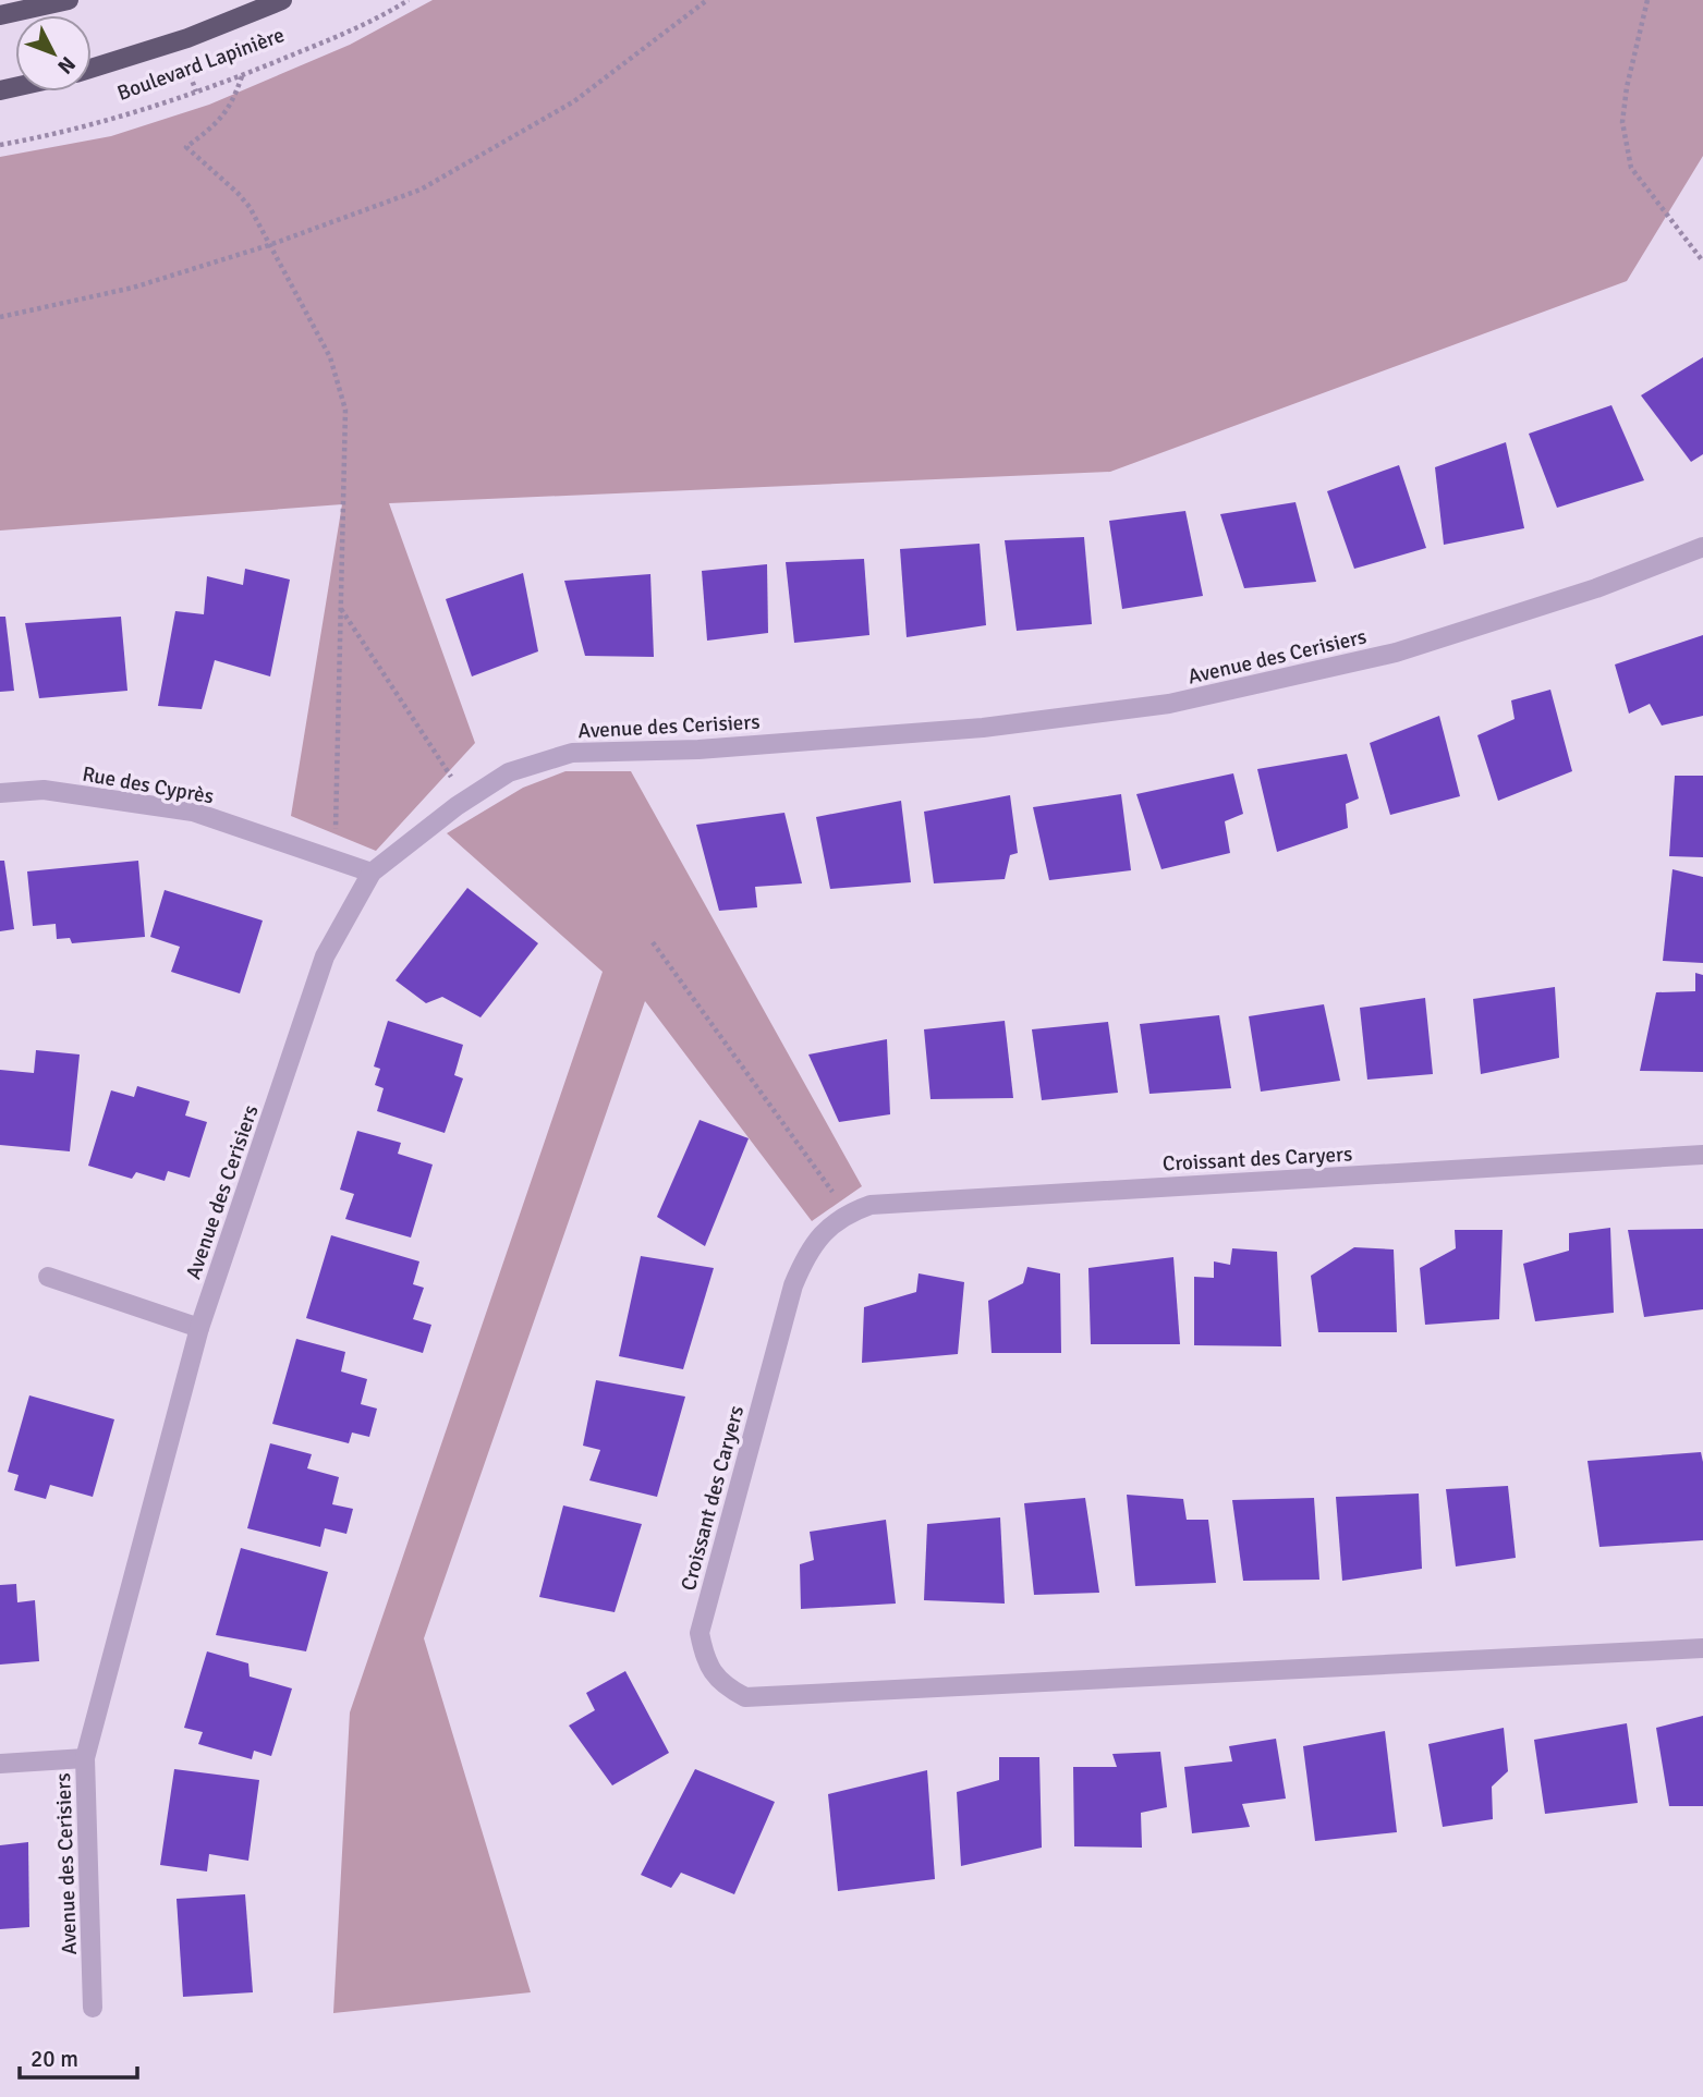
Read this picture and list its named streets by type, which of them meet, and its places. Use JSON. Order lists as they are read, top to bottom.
{
  "streets": {
    "main road": ["Boulevard Lapinière"],
    "street": ["Avenue des Cerisiers", "Rue des Cyprès", "Croissant des Caryers"]
  },
  "crossings": [
    ["Avenue des Cerisiers", "Rue des Cyprès"]
  ],
  "scale_bar": "20 m",
  "north": "bottom right"
}
